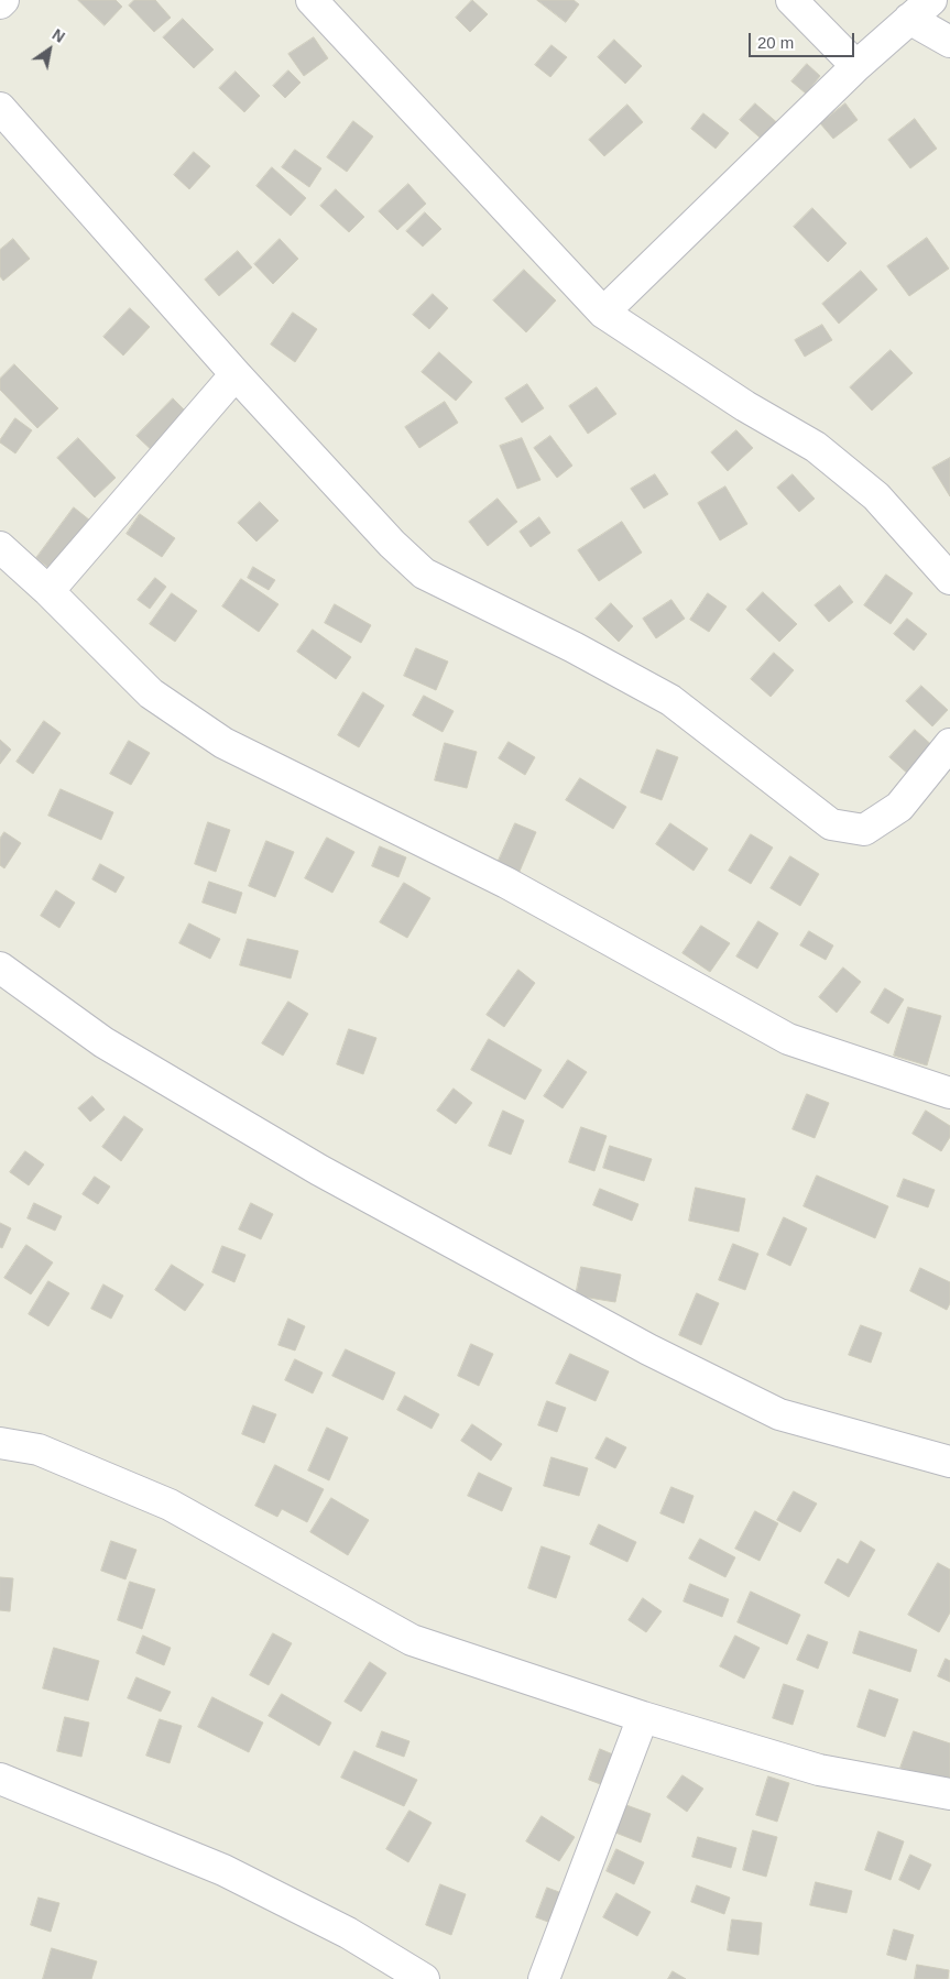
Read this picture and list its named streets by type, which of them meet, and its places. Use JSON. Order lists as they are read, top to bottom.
{
  "scale_bar": "20 m",
  "north": "top right"
}
